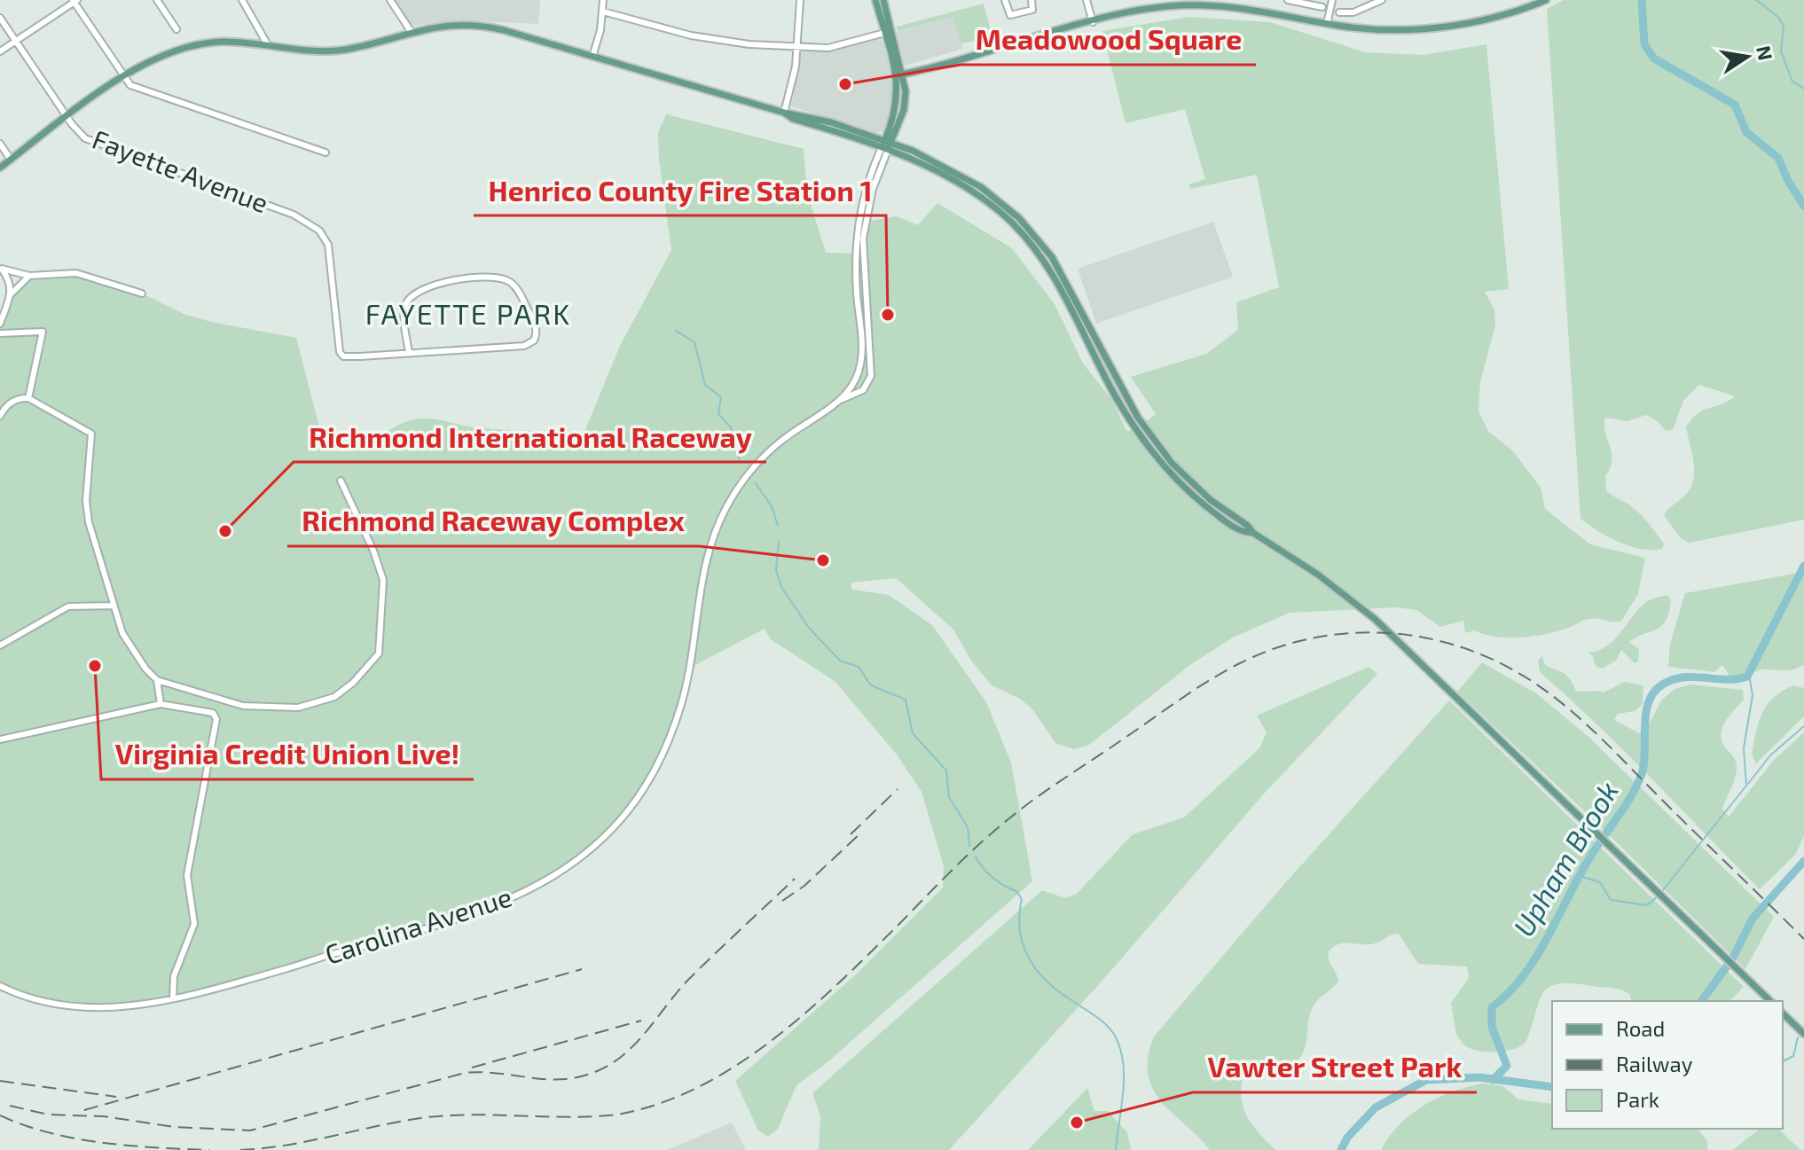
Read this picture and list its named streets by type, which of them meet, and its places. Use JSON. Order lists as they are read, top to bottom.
{
  "streets": {
    "street": ["Fayette Avenue", "Carolina Avenue"]
  },
  "districts": ["FAYETTE PARK"],
  "water": ["Upham Brook"],
  "places": [
    "Meadowood Square",
    "Henrico County Fire Station 1",
    "Richmond International Raceway",
    "Richmond Raceway Complex",
    "Virginia Credit Union Live!",
    "Vawter Street Park"
  ],
  "legend": ["Road", "Railway", "Park"],
  "north": "right"
}
